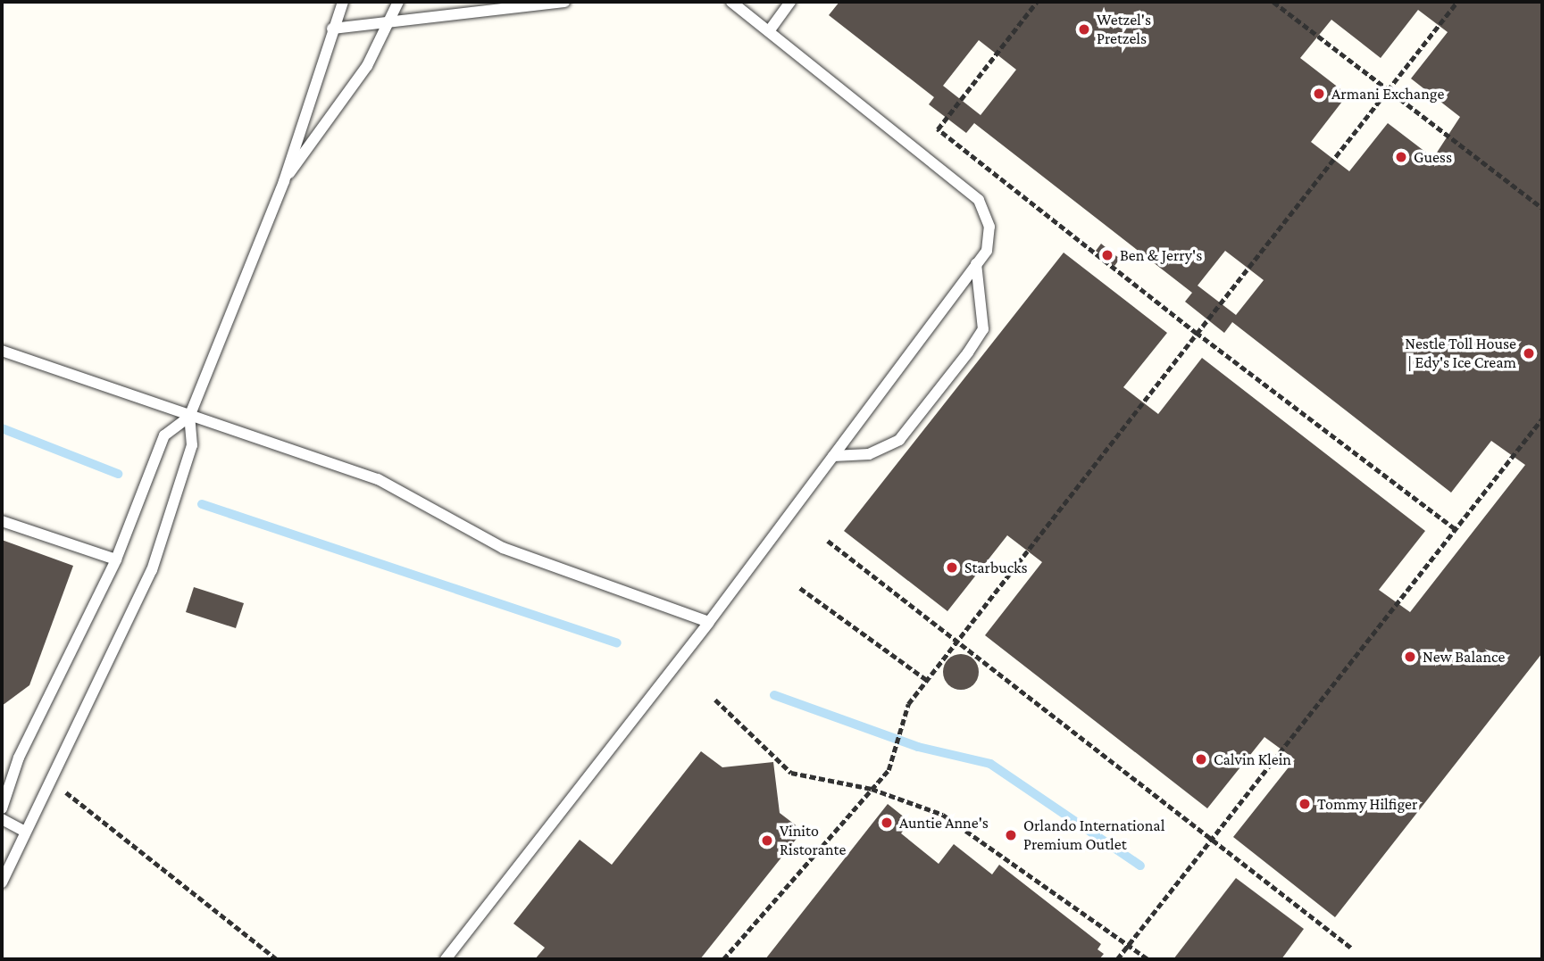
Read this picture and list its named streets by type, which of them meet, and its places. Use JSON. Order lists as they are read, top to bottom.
{
  "places": [
    "Wetzel's Pretzels",
    "Armani Exchange",
    "Guess",
    "Ben & Jerry's",
    "Nestle Toll House | Edy's Ice Cream",
    "Starbucks",
    "New Balance",
    "Calvin Klein",
    "Tommy Hilfiger",
    "Auntie Anne's",
    "Orlando International Premium Outlet",
    "Vinito Ristorante"
  ]
}
